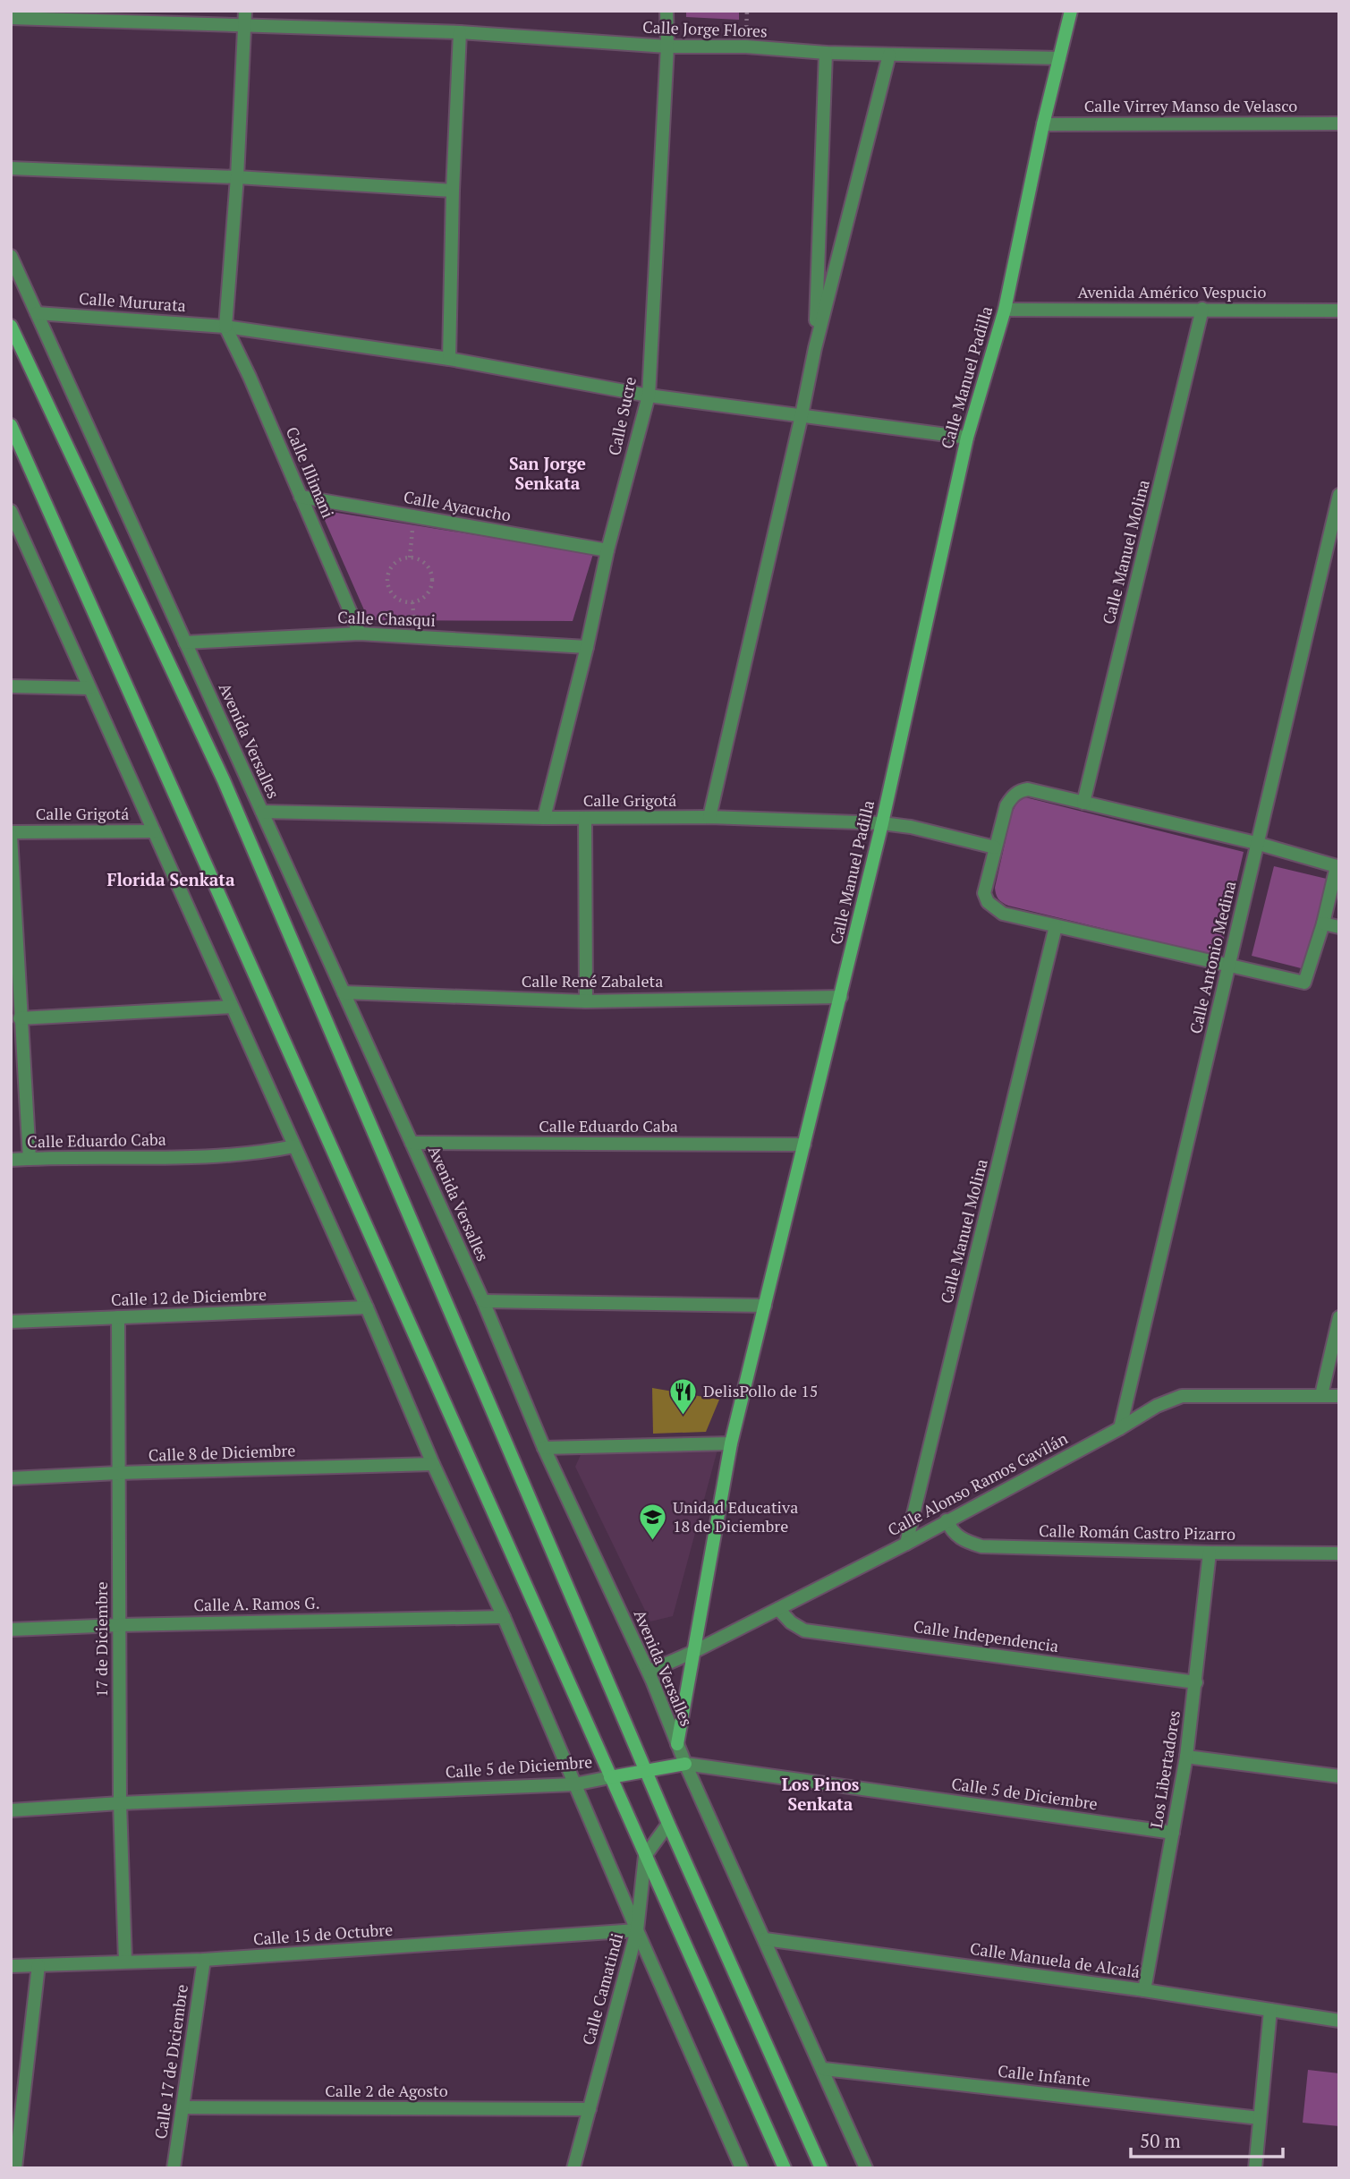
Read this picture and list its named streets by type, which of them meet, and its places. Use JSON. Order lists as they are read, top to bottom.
{
  "streets": {
    "street": [
      "Calle Jorge Flores",
      "Calle Virrey Manso de Velasco",
      "Avenida Américo Vespucio",
      "Calle Mururata",
      "Calle Manuel Padilla",
      "Calle Sucre",
      "Calle Illimani",
      "Calle Ayacucho",
      "Calle Manuel Molina",
      "Calle Chasqui",
      "Avenida Versalles",
      "Calle Grigotá",
      "Calle Antonio Medina",
      "Calle René Zabaleta",
      "Calle Eduardo Caba",
      "Calle 12 de Diciembre",
      "Calle 8 de Diciembre",
      "Calle Alonso Ramos Gavilán",
      "Calle Román Castro Pizarro",
      "Calle A. Ramos G.",
      "Calle Independencia",
      "17 de Diciembre",
      "Calle 5 de Diciembre",
      "Los Libertadores",
      "Calle 15 de Octubre",
      "Calle Manuela de Alcalá",
      "Calle Camatindi",
      "Calle 17 de Diciembre",
      "Calle Infante",
      "Calle 2 de Agosto"
    ]
  },
  "crossings": [
    ["Calle Jorge Flores", "Calle Manuel Padilla"],
    ["Calle Jorge Flores", "Calle Sucre"],
    ["Calle Virrey Manso de Velasco", "Calle Manuel Padilla"],
    ["Avenida Américo Vespucio", "Calle Manuel Padilla"],
    ["Avenida Américo Vespucio", "Calle Manuel Molina"],
    ["Calle Mururata", "Calle Manuel Padilla"],
    ["Calle Mururata", "Calle Sucre"],
    ["Calle Mururata", "Calle Illimani"],
    ["Calle Mururata", "Avenida Versalles"],
    ["Calle Manuel Padilla", "Avenida Versalles"],
    ["Calle Manuel Padilla", "Calle Grigotá"],
    ["Calle Manuel Padilla", "Calle René Zabaleta"],
    ["Calle Manuel Padilla", "Calle Eduardo Caba"],
    ["Calle Manuel Padilla", "Calle Alonso Ramos Gavilán"],
    ["Calle Sucre", "Calle Ayacucho"],
    ["Calle Sucre", "Calle Chasqui"],
    ["Calle Sucre", "Calle Grigotá"],
    ["Calle Illimani", "Calle Ayacucho"],
    ["Calle Illimani", "Calle Chasqui"],
    ["Calle Manuel Molina", "Calle Alonso Ramos Gavilán"],
    ["Calle Chasqui", "Avenida Versalles"],
    ["Avenida Versalles", "Calle Grigotá"],
    ["Avenida Versalles", "Calle René Zabaleta"],
    ["Avenida Versalles", "Calle Eduardo Caba"],
    ["Avenida Versalles", "Calle Alonso Ramos Gavilán"],
    ["Avenida Versalles", "Calle 5 de Diciembre"],
    ["Avenida Versalles", "Calle Manuela de Alcalá"],
    ["Avenida Versalles", "Calle Infante"],
    ["Calle Antonio Medina", "Calle Alonso Ramos Gavilán"],
    ["Calle 12 de Diciembre", "17 de Diciembre"],
    ["Calle 8 de Diciembre", "17 de Diciembre"],
    ["Calle Alonso Ramos Gavilán", "Calle Román Castro Pizarro"],
    ["Calle Alonso Ramos Gavilán", "Calle Independencia"],
    ["Calle Román Castro Pizarro", "Los Libertadores"],
    ["Calle A. Ramos G.", "17 de Diciembre"],
    ["Calle Independencia", "Los Libertadores"],
    ["17 de Diciembre", "Calle 5 de Diciembre"],
    ["17 de Diciembre", "Calle 15 de Octubre"],
    ["Calle 5 de Diciembre", "Los Libertadores"],
    ["Los Libertadores", "Calle Manuela de Alcalá"],
    ["Calle 15 de Octubre", "Calle Camatindi"],
    ["Calle 15 de Octubre", "Calle 17 de Diciembre"],
    ["Calle Camatindi", "Calle 2 de Agosto"],
    ["Calle 17 de Diciembre", "Calle 2 de Agosto"]
  ],
  "districts": ["San Jorge Senkata", "Florida Senkata", "Los Pinos Senkata"],
  "places": {
    "restaurant": ["DelisPollo de 15"],
    "school or university": ["Unidad Educativa 18 de Diciembre"]
  },
  "scale_bar": "50 m"
}
